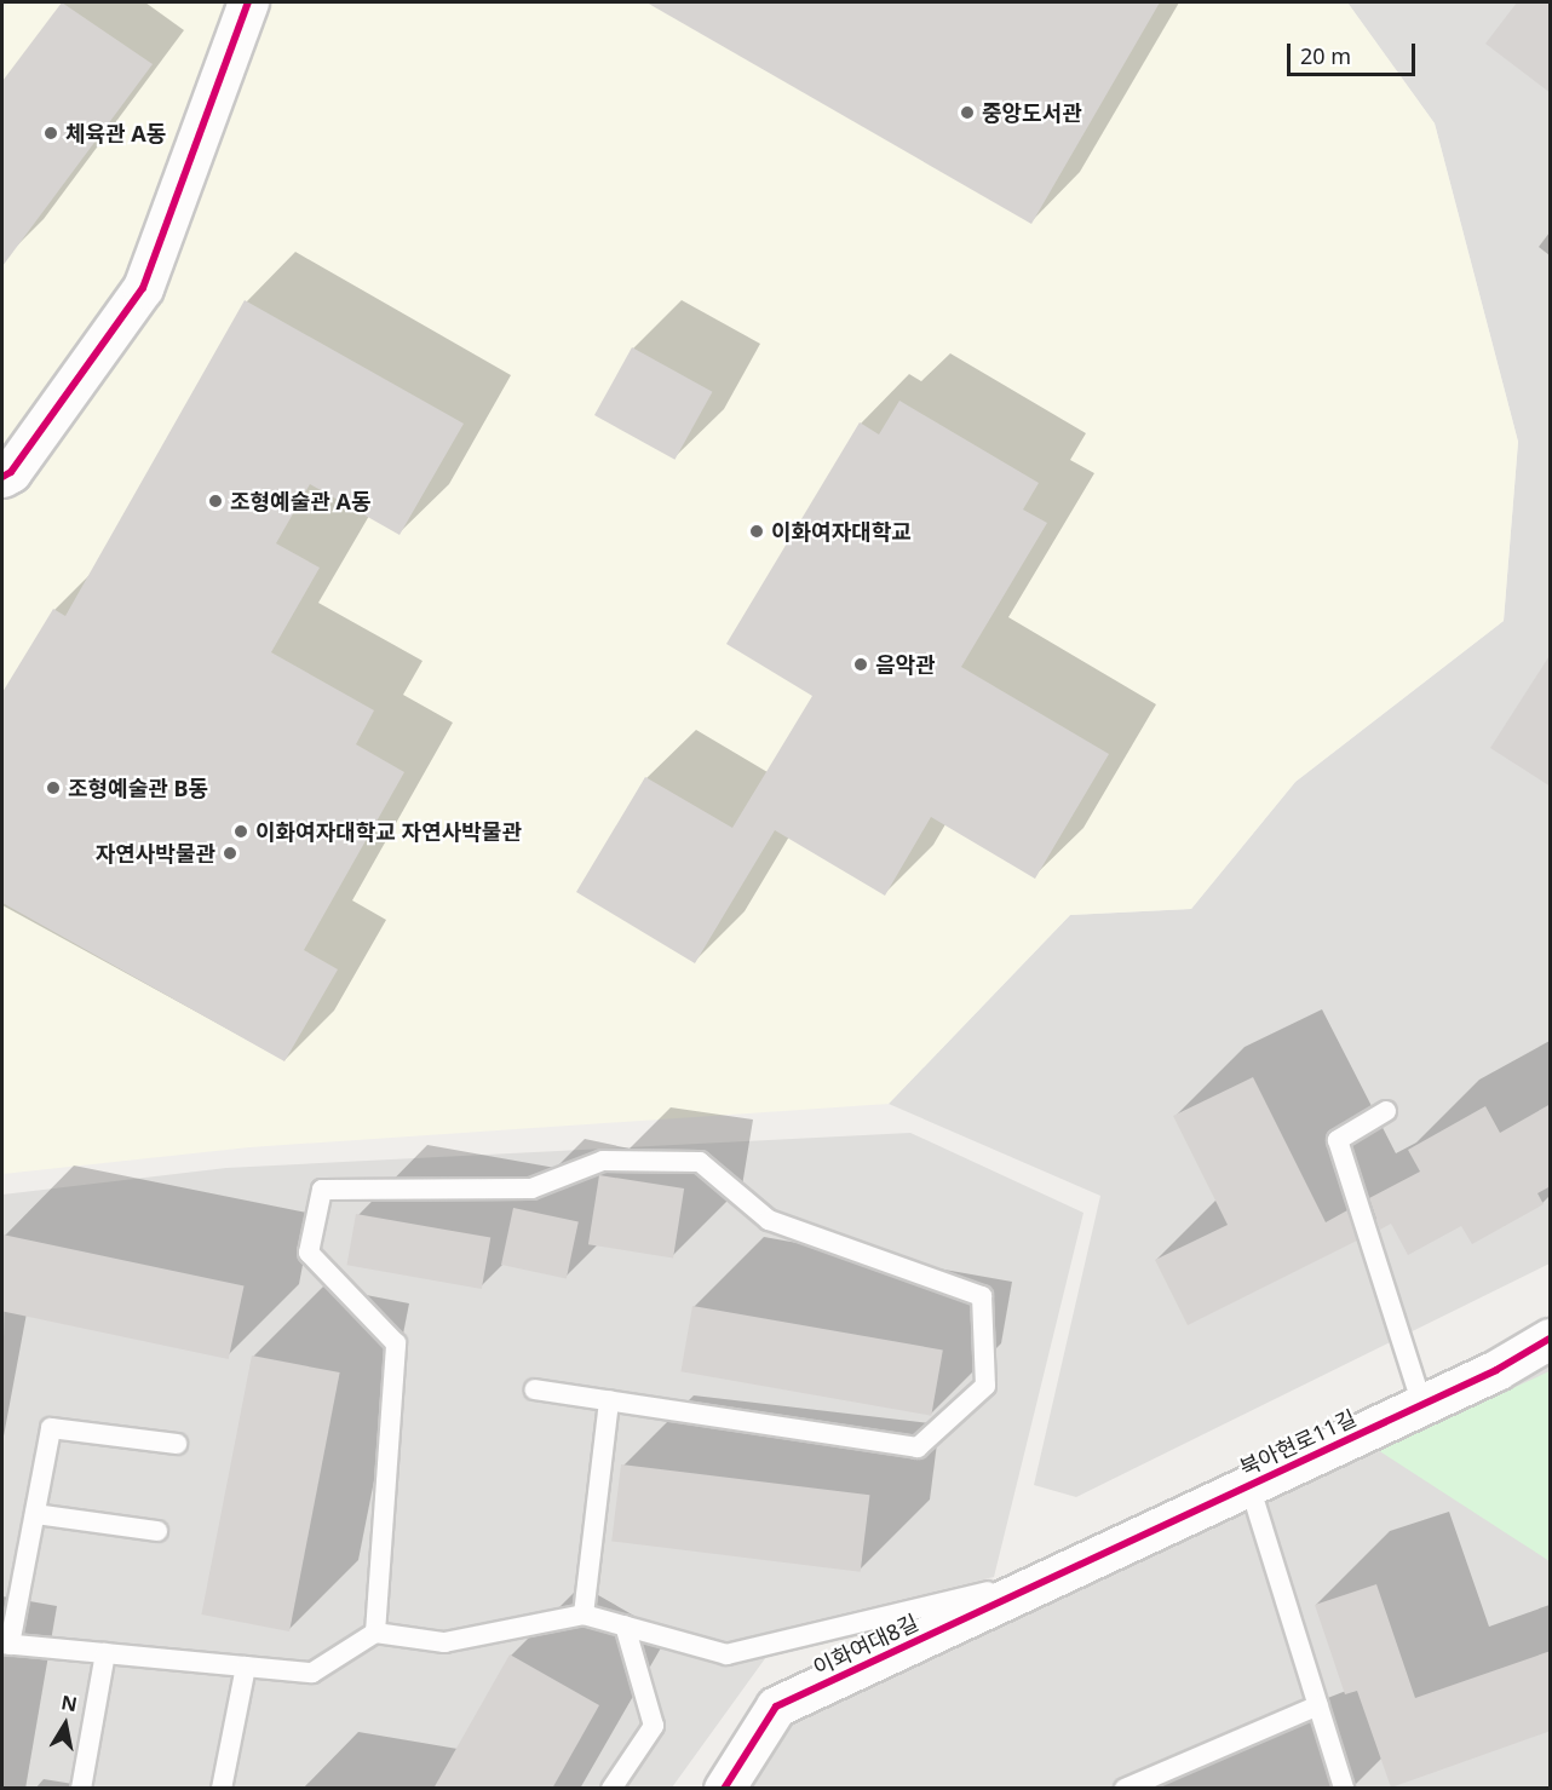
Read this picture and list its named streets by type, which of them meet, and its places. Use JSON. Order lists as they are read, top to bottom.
{
  "streets": {
    "street": ["북아현로11길", "이화여대8길"]
  },
  "crossings": [
    ["북아현로11길", "이화여대8길"]
  ],
  "places": [
    "중앙도서관",
    "체육관 A동",
    "조형예술관 A동",
    "이화여자대학교",
    "음악관",
    "조형예술관 B동",
    "이화여자대학교 자연사박물관",
    "자연사박물관"
  ],
  "scale_bar": "20 m",
  "north": "top"
}
